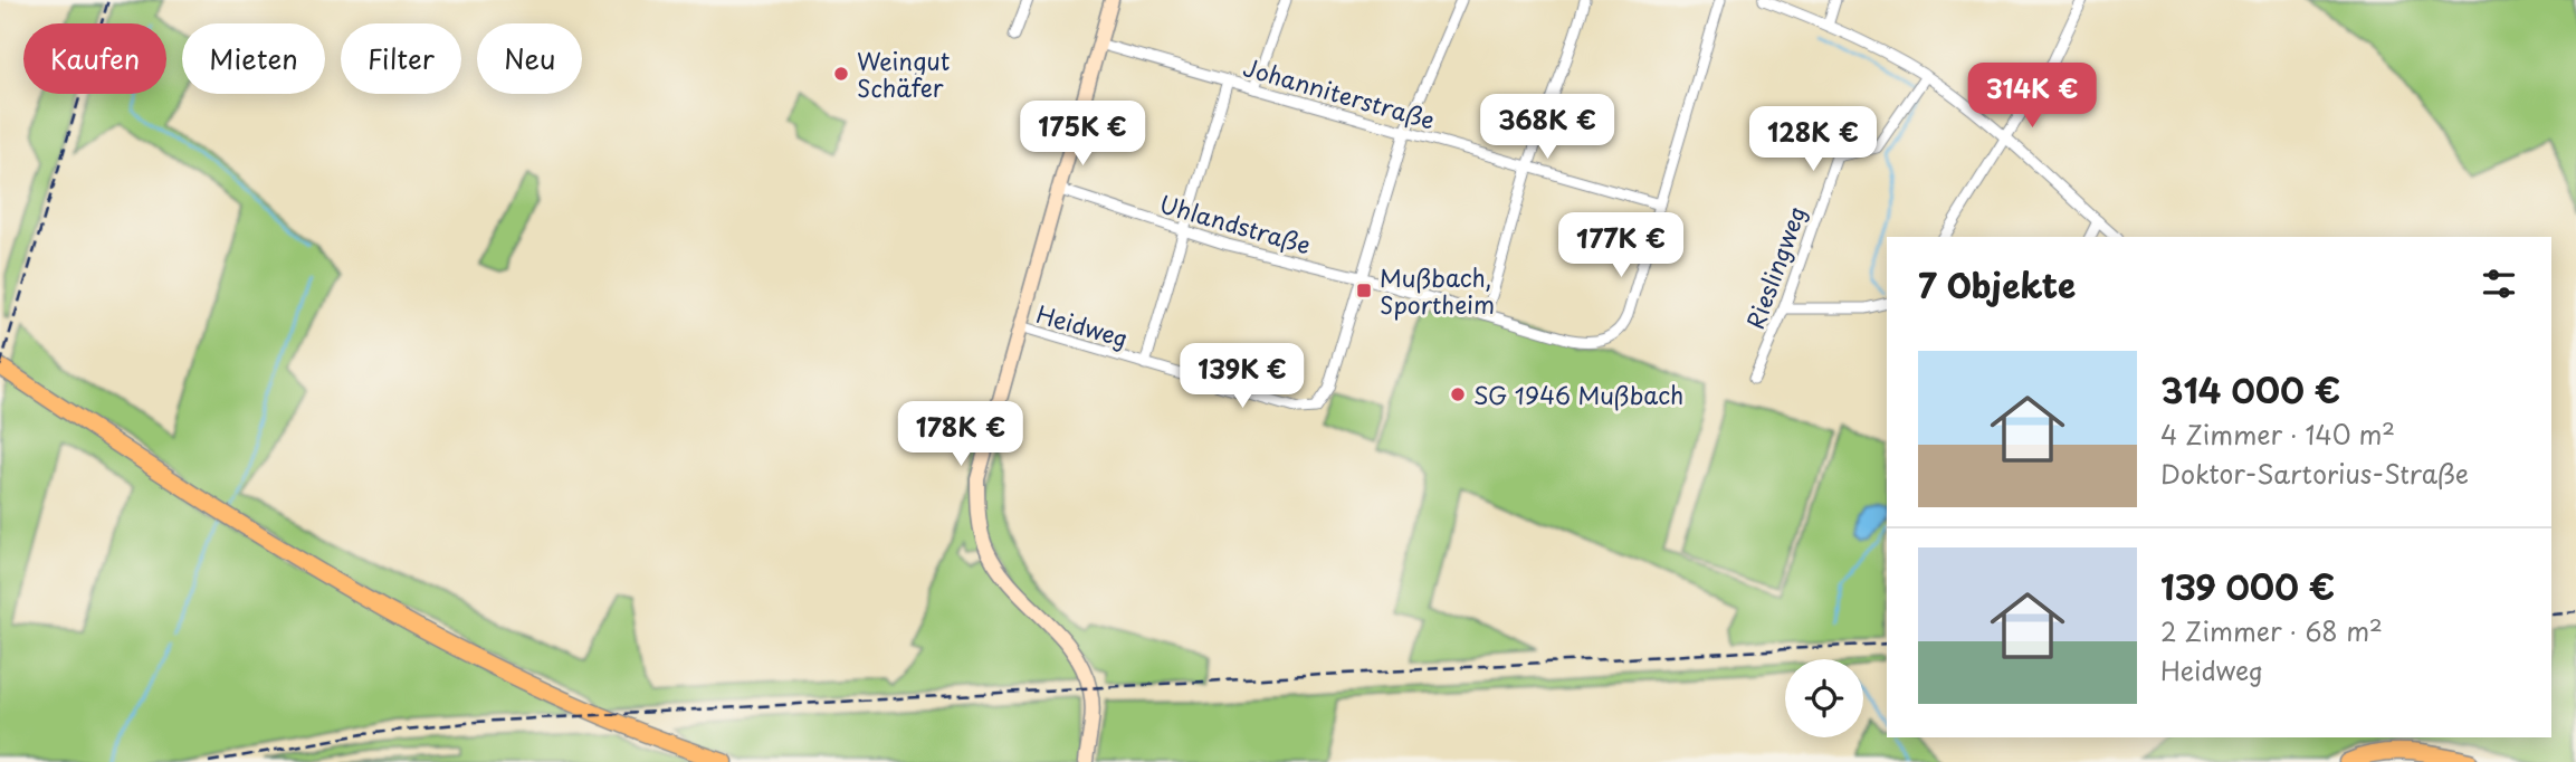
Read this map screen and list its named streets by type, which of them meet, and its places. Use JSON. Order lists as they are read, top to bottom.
{
  "streets": {
    "street": [
      "Johanniterstraße",
      "Uhlandstraße",
      "Rieslingweg",
      "Heidweg"
    ]
  },
  "crossings": [
    ["Johanniterstraße", "Uhlandstraße"],
    ["Uhlandstraße", "Heidweg"]
  ],
  "places": {
    "other": ["Weingut Schäfer", "SG 1946 Mußbach"],
    "transit": ["Mußbach, Sportheim"]
  },
  "page": {
    "chip": [
      "Kaufen",
      "Mieten",
      "Filter",
      "Neu"
    ],
    "price": [
      "314K €",
      "368K €",
      "175K €",
      "128K €",
      "177K €",
      "139K €",
      "178K €"
    ],
    "heading": "7 Objekte",
    "list": [
      {
        "name": "314 000 €",
        "note": "4 Zimmer · 140 m² · Doktor-Sartorius-Straße"
      },
      {
        "name": "139 000 €",
        "note": "2 Zimmer · 68 m² · Heidweg"
      }
    ]
  }
}
